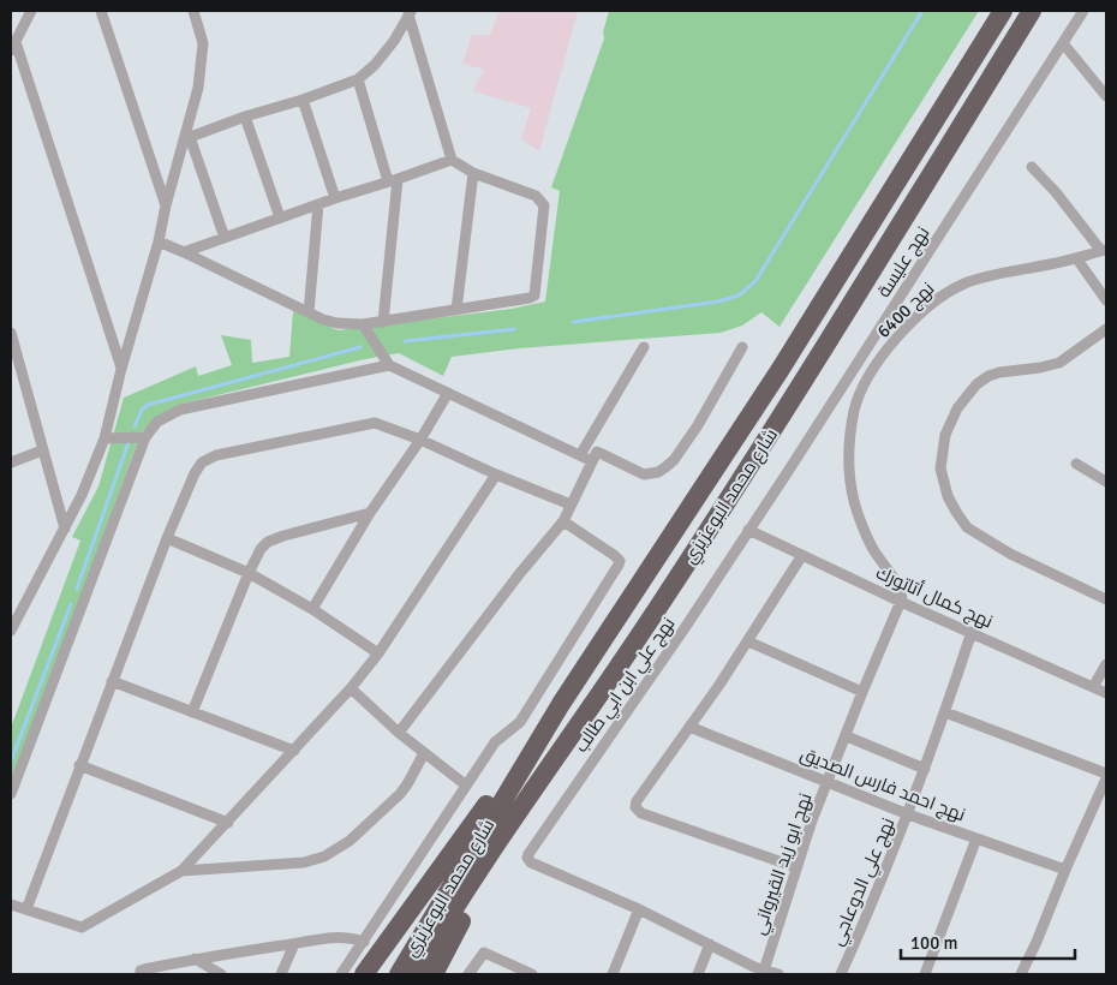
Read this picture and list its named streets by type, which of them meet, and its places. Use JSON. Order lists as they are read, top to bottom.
{
  "streets": {
    "highway": ["شارع محمد البوعزيزي"],
    "street": [
      "نهج عليسة",
      "نهج 6400",
      "نهج كمال أتاتورك",
      "نهج علي ابن ابي طالب",
      "نهج احمد فارس الصديق",
      "نهج ابو زيد القيرواني",
      "نهج علي الدوعاجي"
    ]
  },
  "crossings": [
    ["نهج عليسة", "نهج كمال أتاتورك"],
    ["نهج عليسة", "نهج علي ابن ابي طالب"],
    ["نهج 6400", "نهج كمال أتاتورك"],
    ["نهج 6400", "نهج ابو زيد القيرواني"],
    ["نهج كمال أتاتورك", "نهج علي ابن ابي طالب"],
    ["نهج كمال أتاتورك", "نهج ابو زيد القيرواني"],
    ["نهج كمال أتاتورك", "نهج علي الدوعاجي"],
    ["نهج احمد فارس الصديق", "نهج ابو زيد القيرواني"],
    ["نهج احمد فارس الصديق", "نهج علي الدوعاجي"]
  ],
  "scale_bar": "100 m"
}
